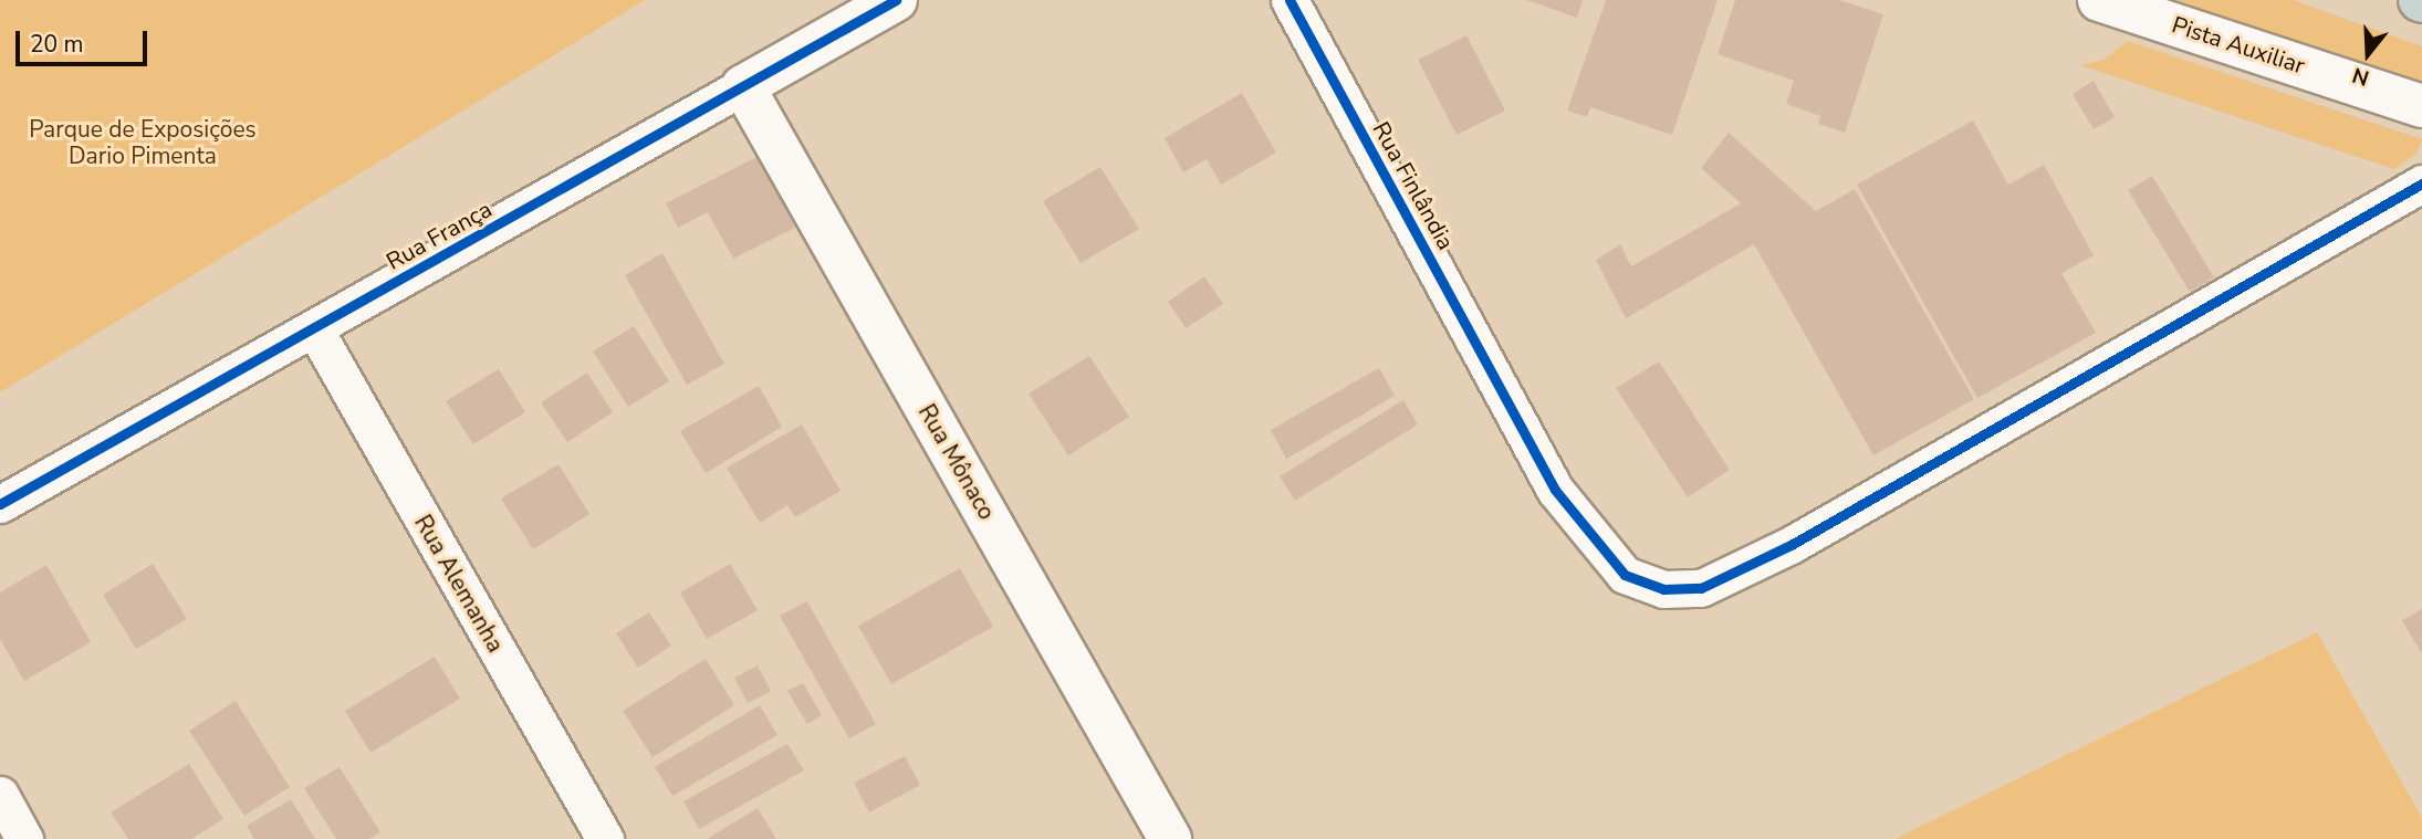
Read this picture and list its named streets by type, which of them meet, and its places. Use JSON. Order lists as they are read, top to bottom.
{
  "streets": {
    "street": [
      "Pista Auxiliar",
      "Rua Finlândia",
      "Rua França",
      "Rua Mônaco",
      "Rua Alemanha"
    ]
  },
  "crossings": [
    ["Rua França", "Rua Mônaco"],
    ["Rua França", "Rua Alemanha"]
  ],
  "parks": ["Parque de Exposições Dario Pimenta"],
  "scale_bar": "20 m",
  "north": "bottom"
}
